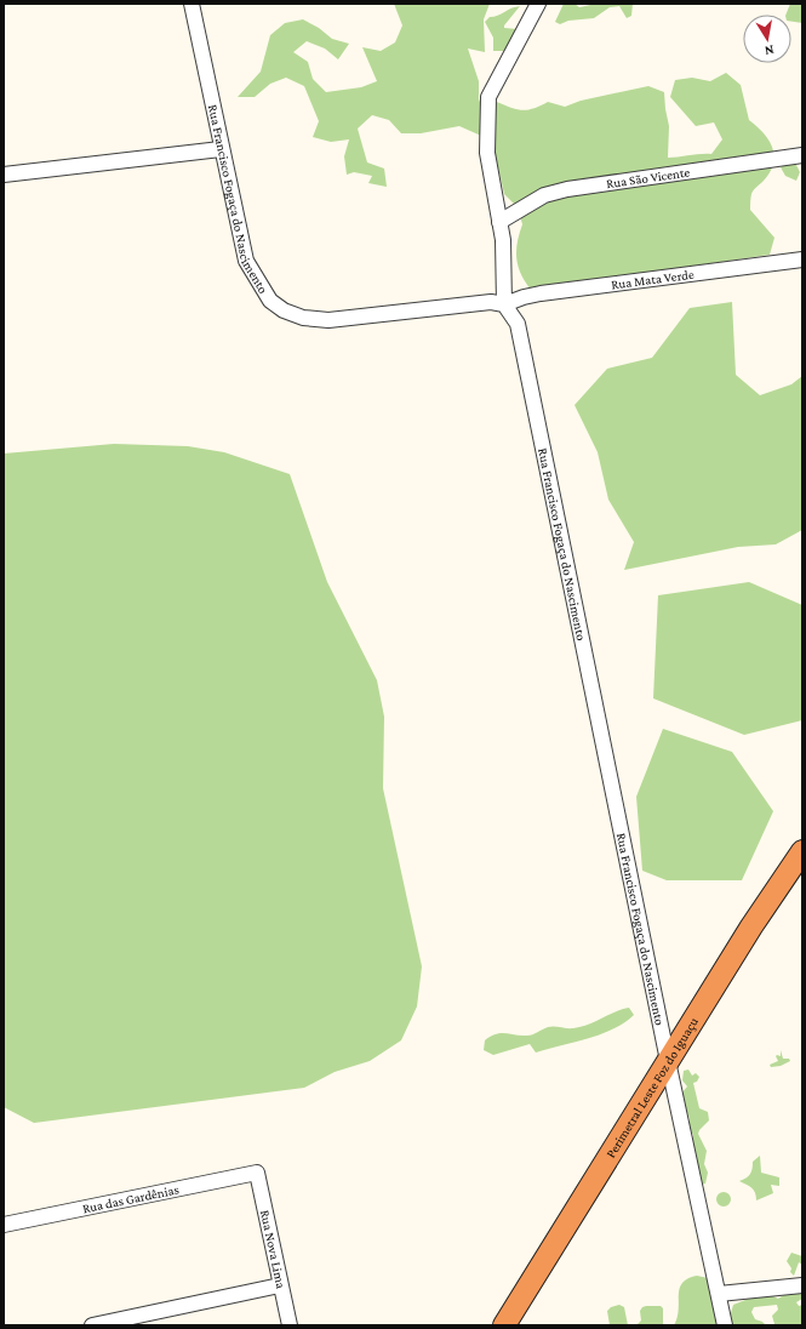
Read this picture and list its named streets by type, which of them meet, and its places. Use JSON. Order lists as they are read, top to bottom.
{
  "streets": {
    "highway": ["Perimetral Leste Foz do Iguaçu"],
    "street": [
      "Rua São Vicente",
      "Rua Francisco Fogaça do Nascimento",
      "Rua Mata Verde",
      "Rua das Gardênias",
      "Rua Nova Lima"
    ]
  },
  "crossings": [
    ["Rua Francisco Fogaça do Nascimento", "Rua Mata Verde"],
    ["Rua Francisco Fogaça do Nascimento", "Perimetral Leste Foz do Iguaçu"],
    ["Rua das Gardênias", "Rua Nova Lima"]
  ],
  "north": "bottom"
}
